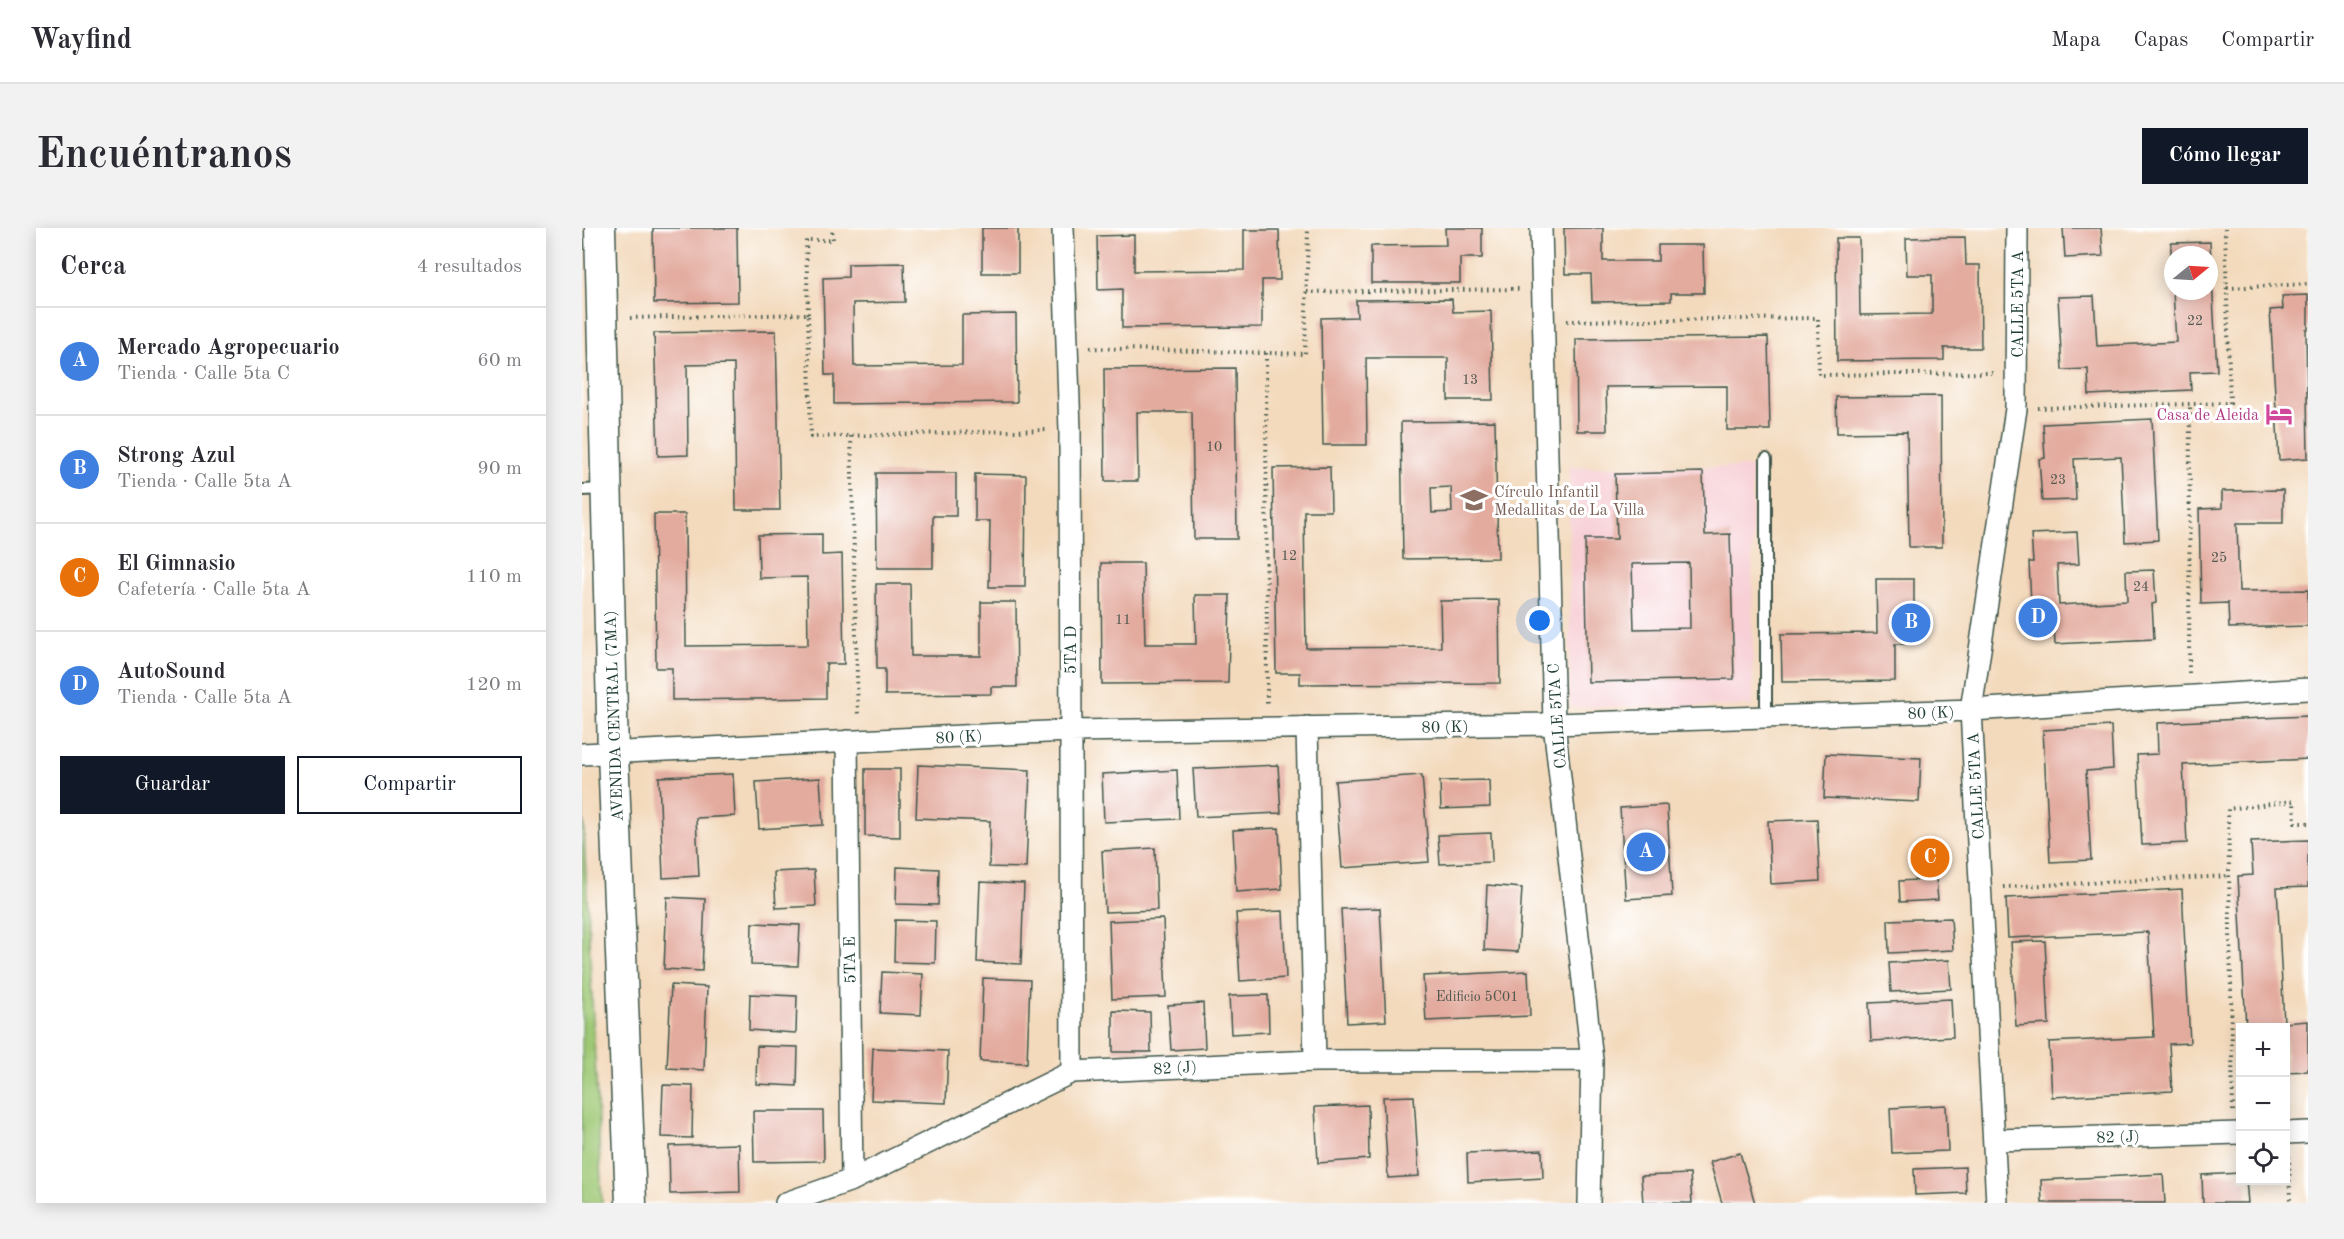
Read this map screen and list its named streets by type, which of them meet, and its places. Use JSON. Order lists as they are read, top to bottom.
{
  "streets": {
    "main road": ["AVENIDA CENTRAL (7MA)"],
    "street": [
      "CALLE 5TA A",
      "5TA D",
      "80 (K)",
      "CALLE 5TA C",
      "5TA E",
      "82 (J)"
    ]
  },
  "crossings": [
    ["CALLE 5TA A", "80 (K)"],
    ["CALLE 5TA A", "82 (J)"],
    ["5TA D", "80 (K)"],
    ["5TA D", "82 (J)"],
    ["80 (K)", "AVENIDA CENTRAL (7MA)"],
    ["80 (K)", "CALLE 5TA C"],
    ["80 (K)", "5TA E"],
    ["CALLE 5TA C", "82 (J)"],
    ["5TA E", "82 (J)"]
  ],
  "places": {
    "hotel": ["Casa de Aleida"],
    "school or university": ["Círculo Infantil Medallitas de La Villa"]
  },
  "house_numbers": [
    "22",
    "13",
    "10",
    "23",
    "12",
    "25",
    "24",
    "11",
    "Edificio 5C01"
  ],
  "north": "right",
  "page": {
    "header": "Wayfind",
    "nav": ["Mapa", "Capas", "Compartir"],
    "buttons": [
      "Cómo llegar",
      ["Guardar", "Compartir"]
    ],
    "title": "Encuéntranos",
    "heading": ["Cerca", "4 resultados"],
    "list": [
      {
        "mark": "A",
        "name": "Mercado Agropecuario",
        "note": "Tienda · Calle 5ta C",
        "value": "60 m"
      },
      {
        "mark": "B",
        "name": "Strong Azul",
        "note": "Tienda · Calle 5ta A",
        "value": "90 m"
      },
      {
        "mark": "C",
        "name": "El Gimnasio",
        "note": "Cafetería · Calle 5ta A",
        "value": "110 m"
      },
      {
        "mark": "D",
        "name": "AutoSound",
        "note": "Tienda · Calle 5ta A",
        "value": "120 m"
      }
    ],
    "pins": [
      "D",
      "B",
      "A",
      "C"
    ],
    "map_buttons": ["+", "−"]
  }
}
